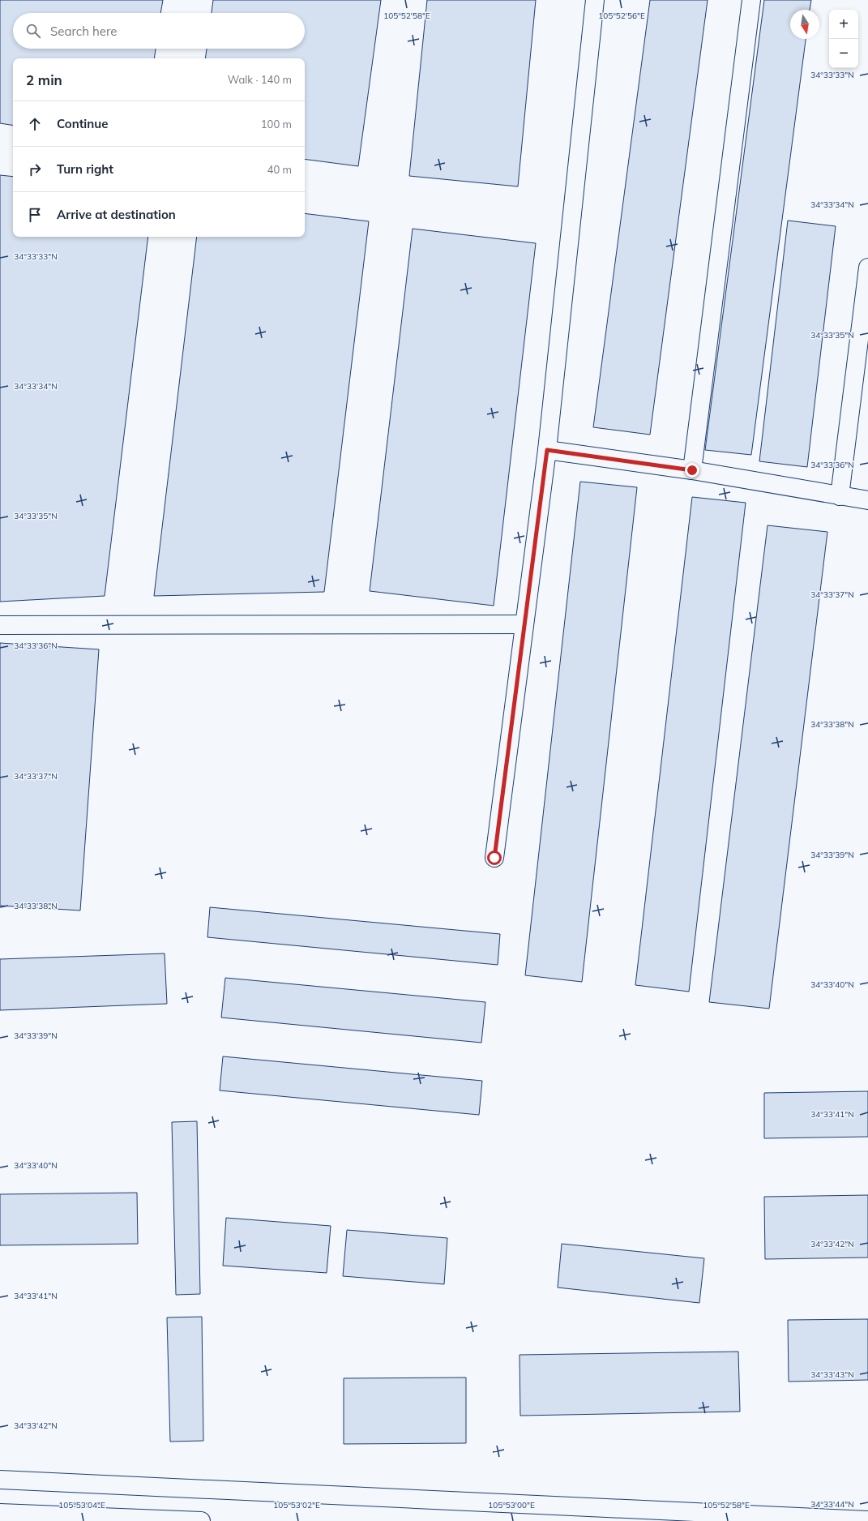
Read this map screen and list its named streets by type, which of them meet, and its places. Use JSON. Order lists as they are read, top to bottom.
{
  "north": "bottom",
  "page": {
    "map_buttons": ["+", "−"],
    "search": "Search here",
    "heading": ["2 min", "Walk · 140 m"],
    "list": [
      ["Continue", "100 m"],
      ["Turn right", "40 m"],
      "Arrive at destination"
    ]
  },
  "coordinates": [
    "105°52'58\"E",
    "105°52'56\"E",
    "34°33'33\"N",
    "34°33'34\"N",
    "34°33'35\"N",
    "34°33'36\"N",
    "34°33'37\"N",
    "34°33'38\"N",
    "34°33'39\"N",
    "34°33'40\"N",
    "34°33'41\"N",
    "34°33'42\"N",
    "34°33'43\"N",
    "34°33'44\"N",
    "105°53'04\"E",
    "105°53'02\"E",
    "105°53'00\"E"
  ]
}
